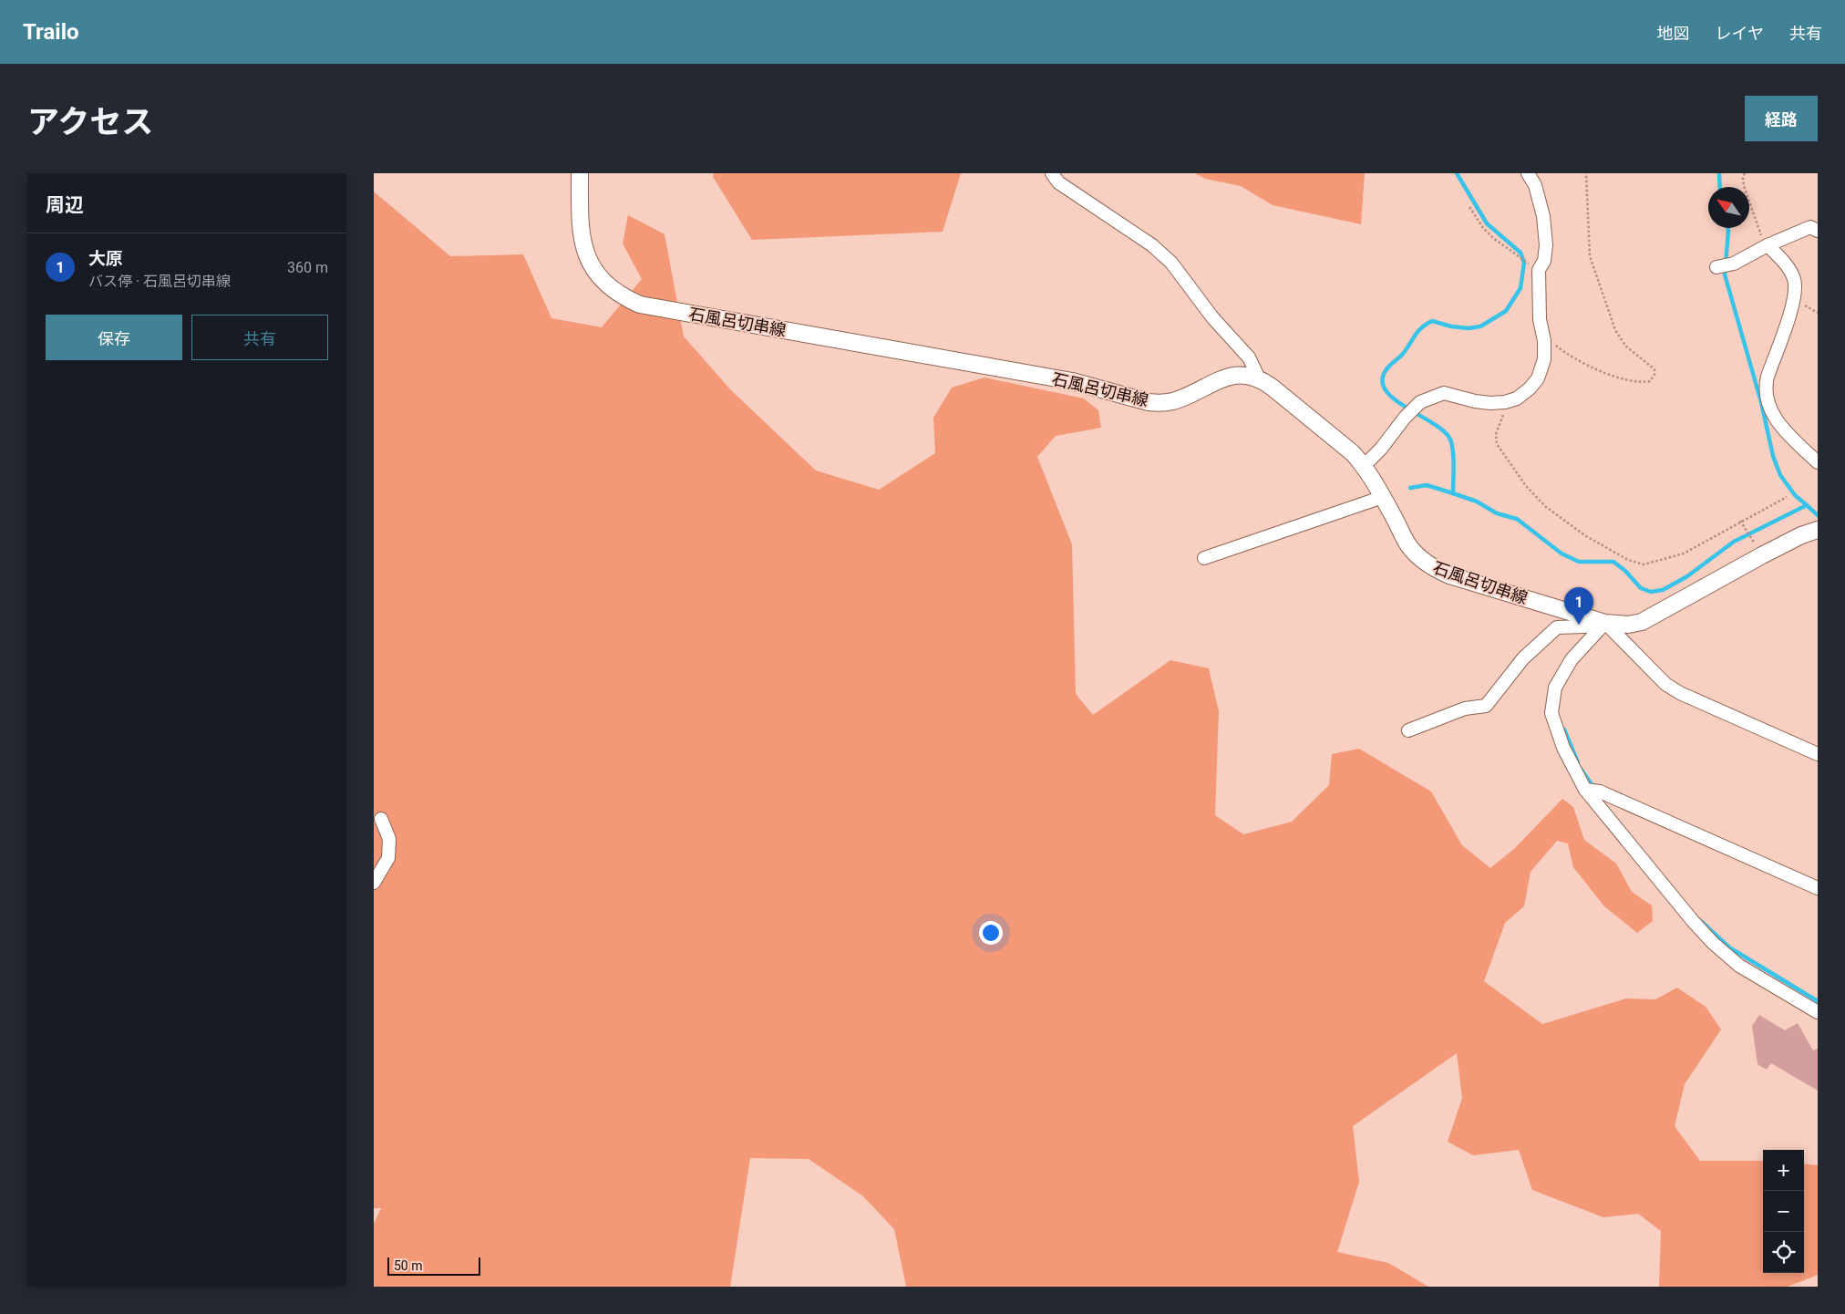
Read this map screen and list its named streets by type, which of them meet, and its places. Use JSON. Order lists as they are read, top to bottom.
{
  "streets": {
    "main road": ["石風呂切串線"]
  },
  "scale_bar": "50 m",
  "north": "top left",
  "page": {
    "header": "Trailo",
    "nav": ["地図", "レイヤ", "共有"],
    "title": "アクセス",
    "buttons": [
      "経路",
      ["保存", "共有"]
    ],
    "heading": "周辺",
    "list": [
      {
        "mark": "1",
        "name": "大原",
        "note": "バス停 · 石風呂切串線",
        "value": "360 m"
      }
    ],
    "pins": "1",
    "map_buttons": ["+", "−"],
    "scale": "50 m"
  }
}
